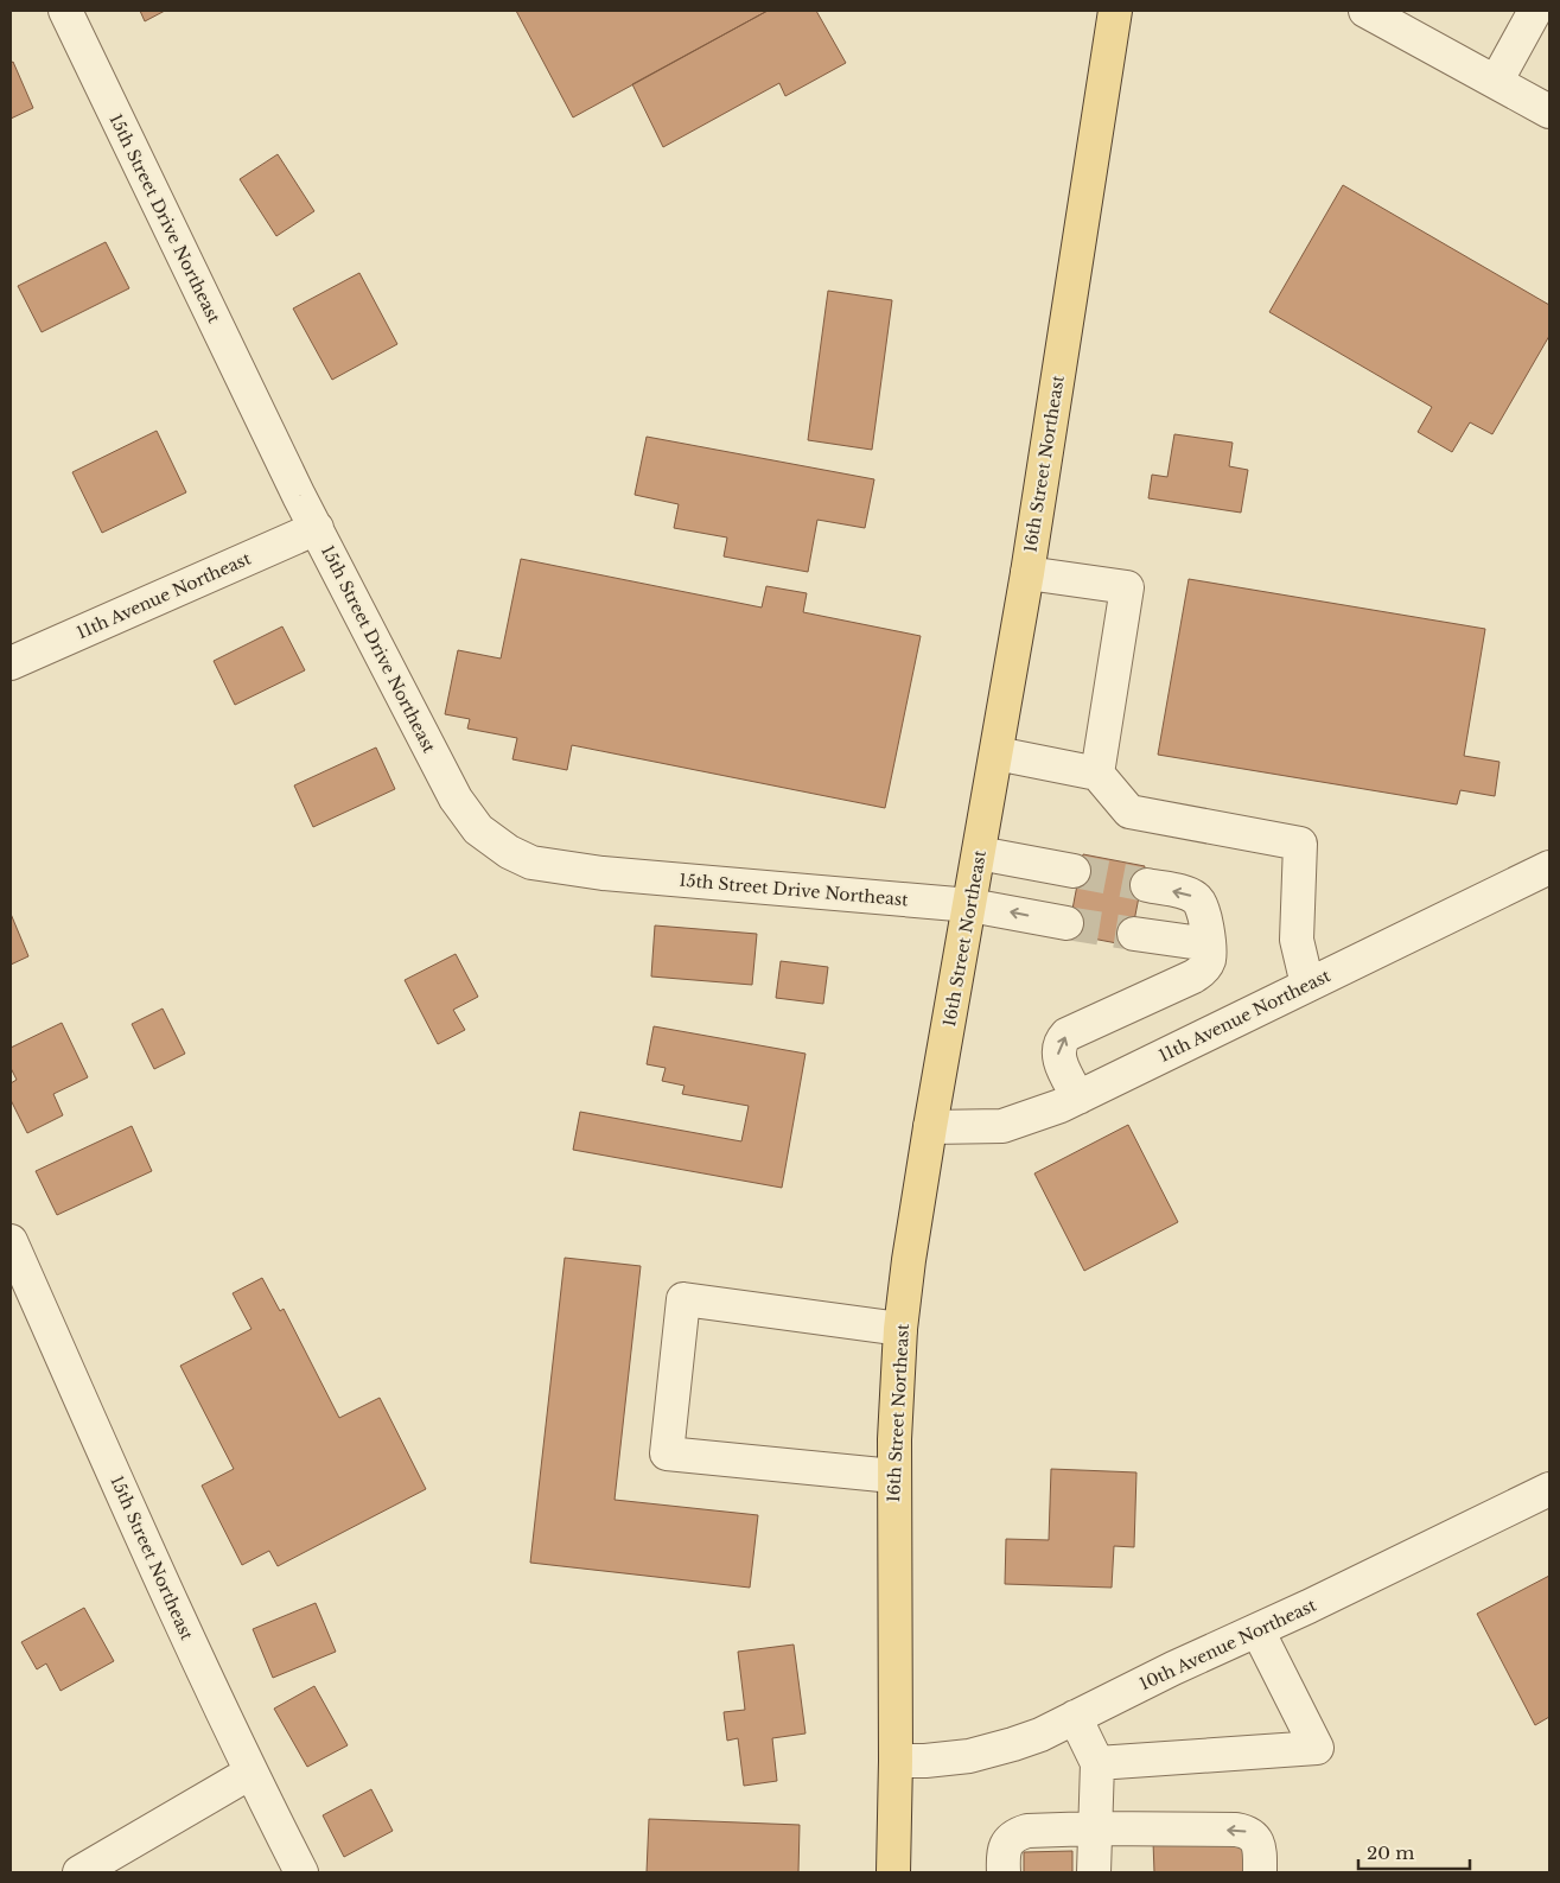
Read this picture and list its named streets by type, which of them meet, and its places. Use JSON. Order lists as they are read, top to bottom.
{
  "streets": {
    "main road": ["16th Street Northeast"],
    "street": [
      "15th Street Drive Northeast",
      "11th Avenue Northeast",
      "15th Street Northeast",
      "10th Avenue Northeast"
    ]
  },
  "crossings": [
    ["15th Street Drive Northeast", "16th Street Northeast"],
    ["15th Street Drive Northeast", "11th Avenue Northeast"],
    ["16th Street Northeast", "11th Avenue Northeast"],
    ["16th Street Northeast", "10th Avenue Northeast"]
  ],
  "scale_bar": "20 m"
}
